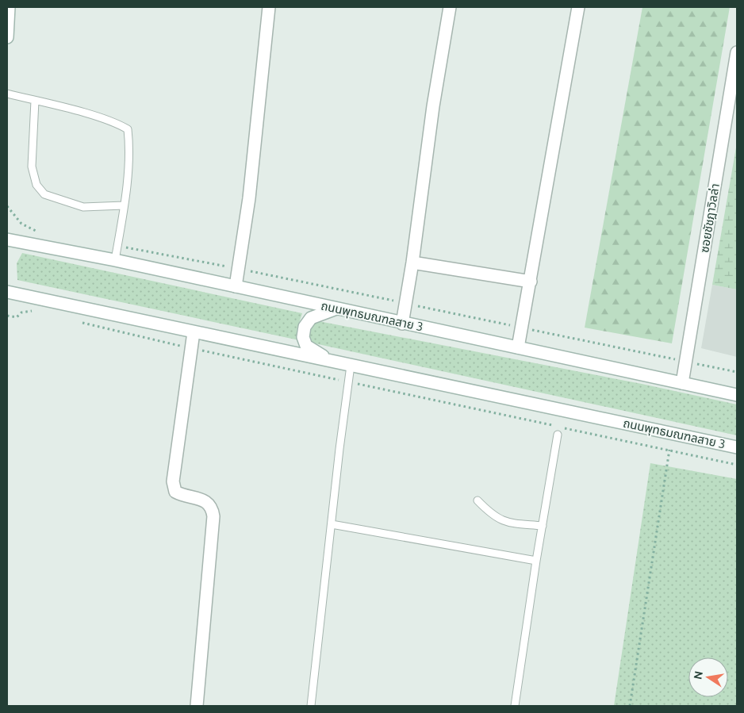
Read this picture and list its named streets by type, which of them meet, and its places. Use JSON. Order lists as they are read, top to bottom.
{
  "streets": {
    "street": ["ซอยชัชฎาวิลล่า", "ถนนพุทธมณฑลสาย 3"]
  },
  "crossings": [
    ["ซอยชัชฎาวิลล่า", "ถนนพุทธมณฑลสาย 3"]
  ],
  "north": "left"
}
